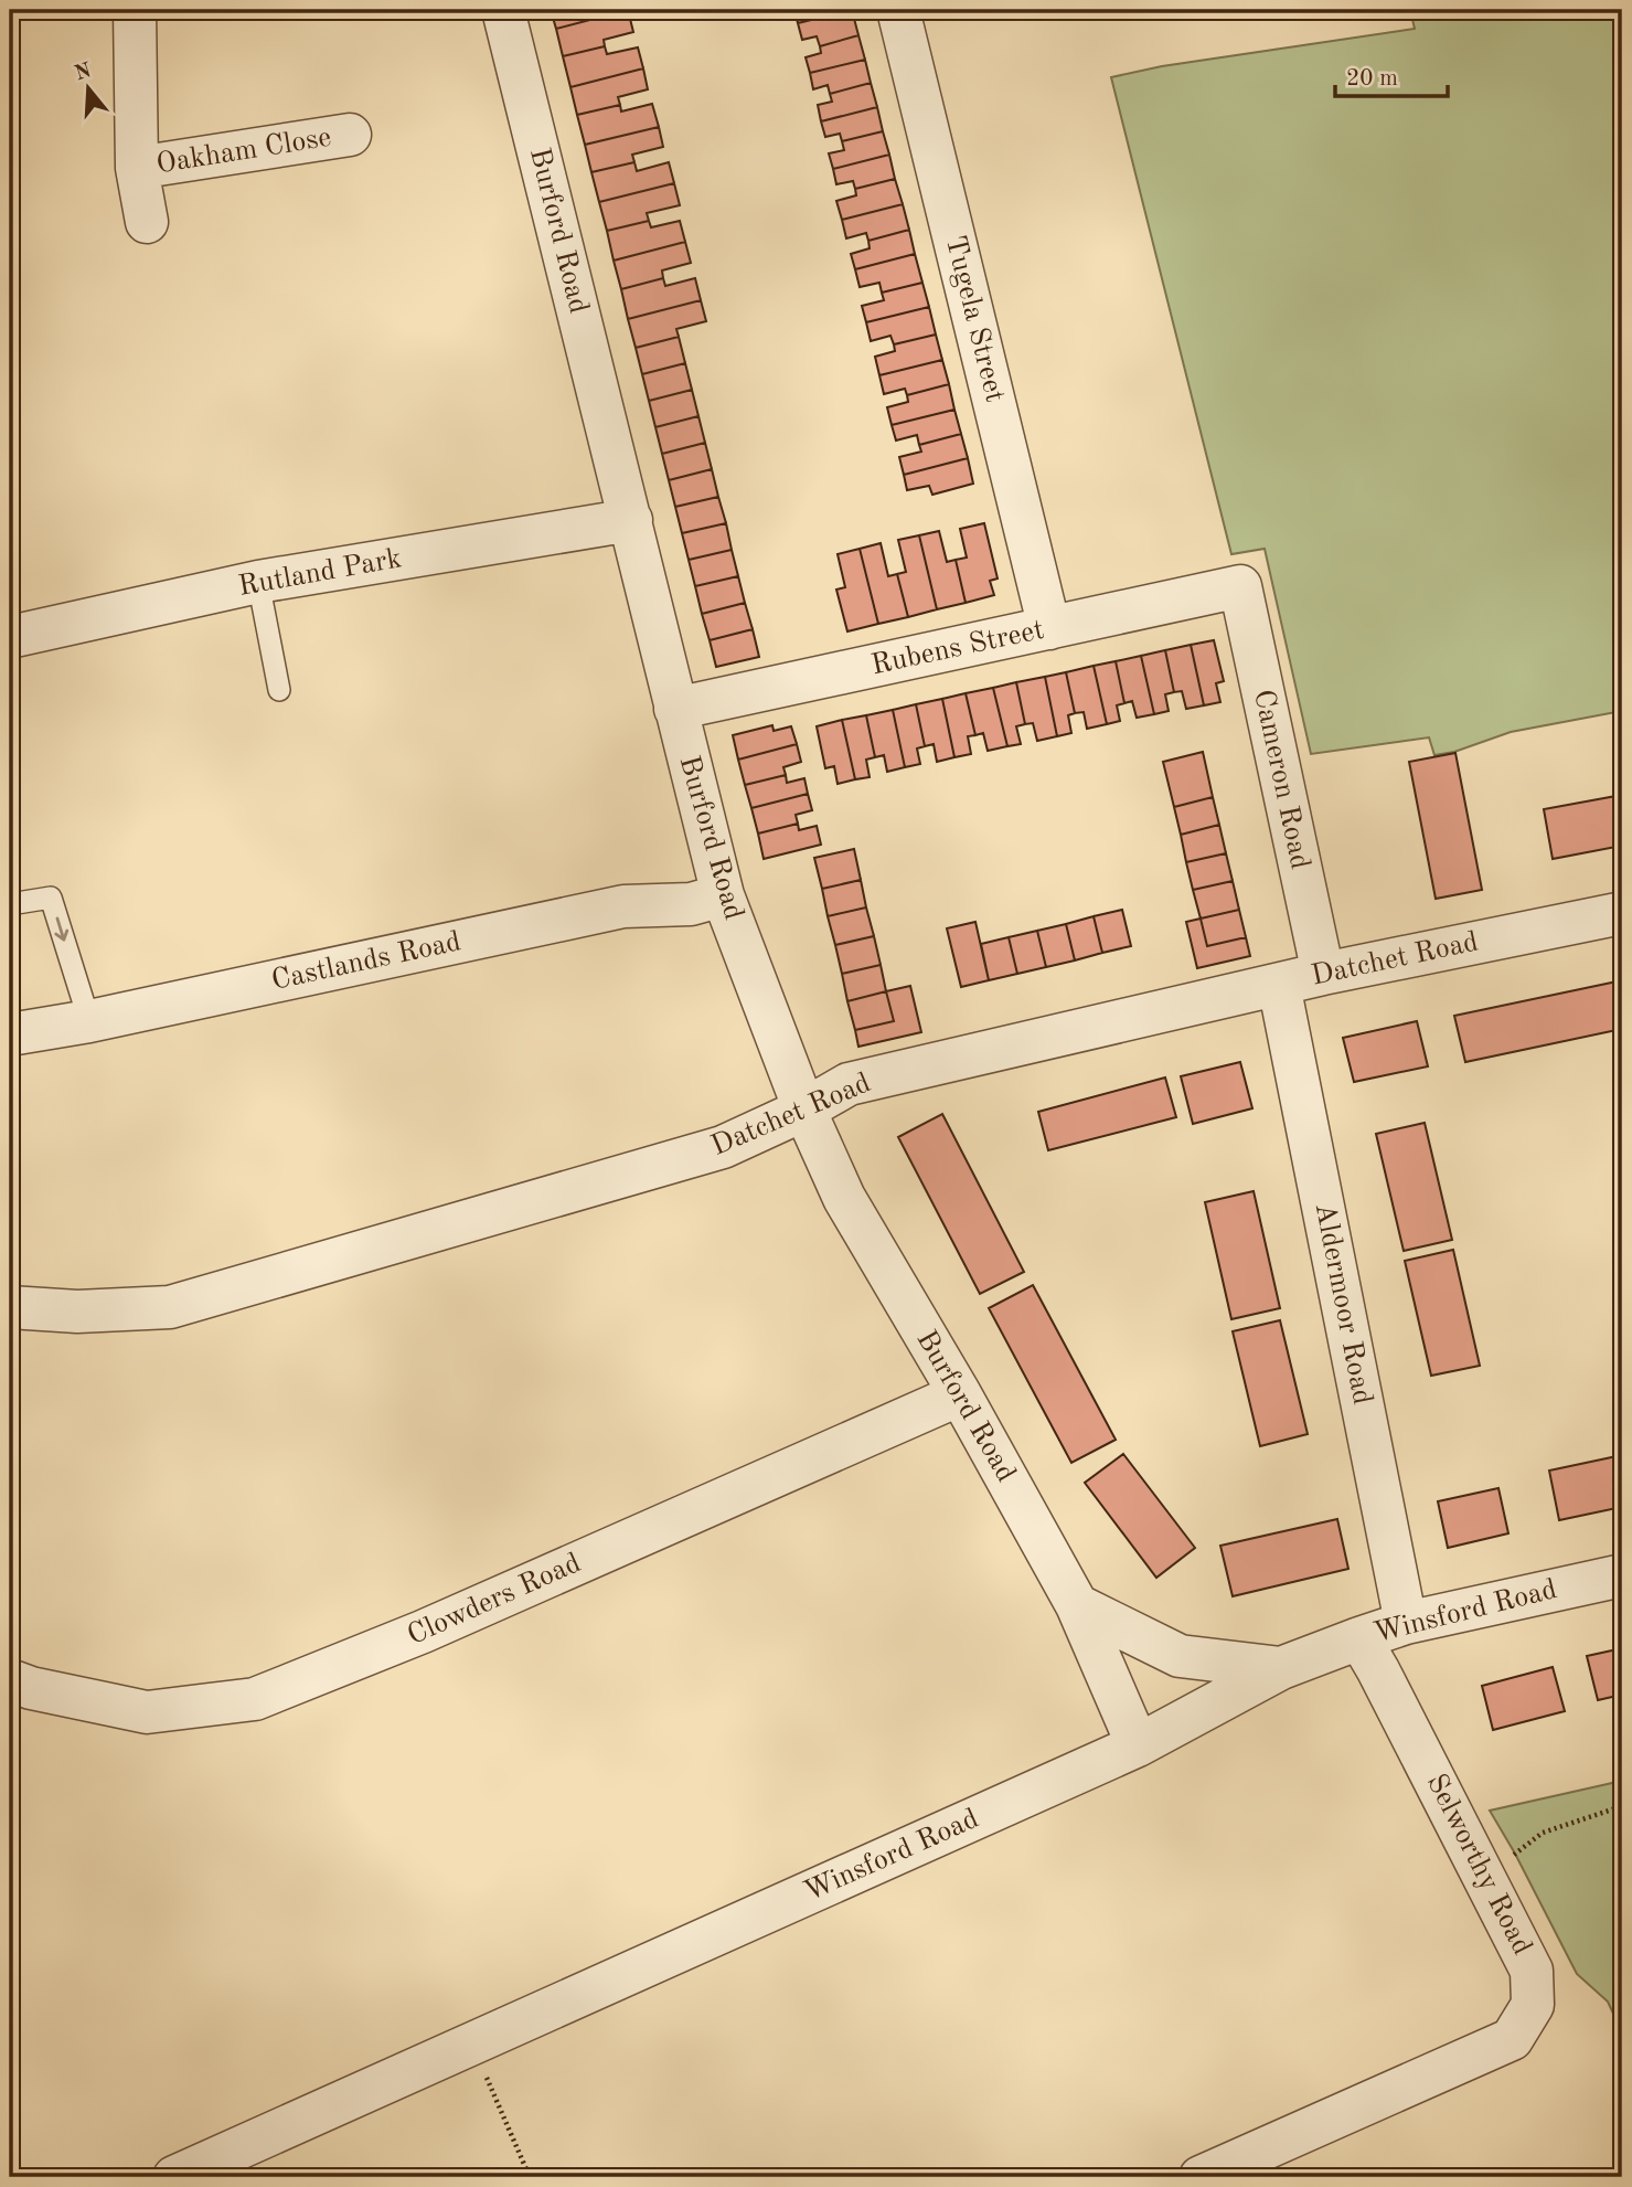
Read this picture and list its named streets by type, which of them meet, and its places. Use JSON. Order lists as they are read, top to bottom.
{
  "streets": {
    "street": [
      "Oakham Close",
      "Burford Road",
      "Tugela Street",
      "Rutland Park",
      "Rubens Street",
      "Cameron Road",
      "Datchet Road",
      "Castlands Road",
      "Aldermoor Road",
      "Clowders Road",
      "Winsford Road",
      "Selworthy Road"
    ]
  },
  "crossings": [
    ["Burford Road", "Rutland Park"],
    ["Burford Road", "Rubens Street"],
    ["Burford Road", "Datchet Road"],
    ["Burford Road", "Castlands Road"],
    ["Burford Road", "Clowders Road"],
    ["Burford Road", "Winsford Road"],
    ["Tugela Street", "Rubens Street"],
    ["Rubens Street", "Cameron Road"],
    ["Cameron Road", "Datchet Road"],
    ["Datchet Road", "Aldermoor Road"],
    ["Aldermoor Road", "Winsford Road"],
    ["Winsford Road", "Selworthy Road"]
  ],
  "scale_bar": "20 m",
  "north": "top"
}
